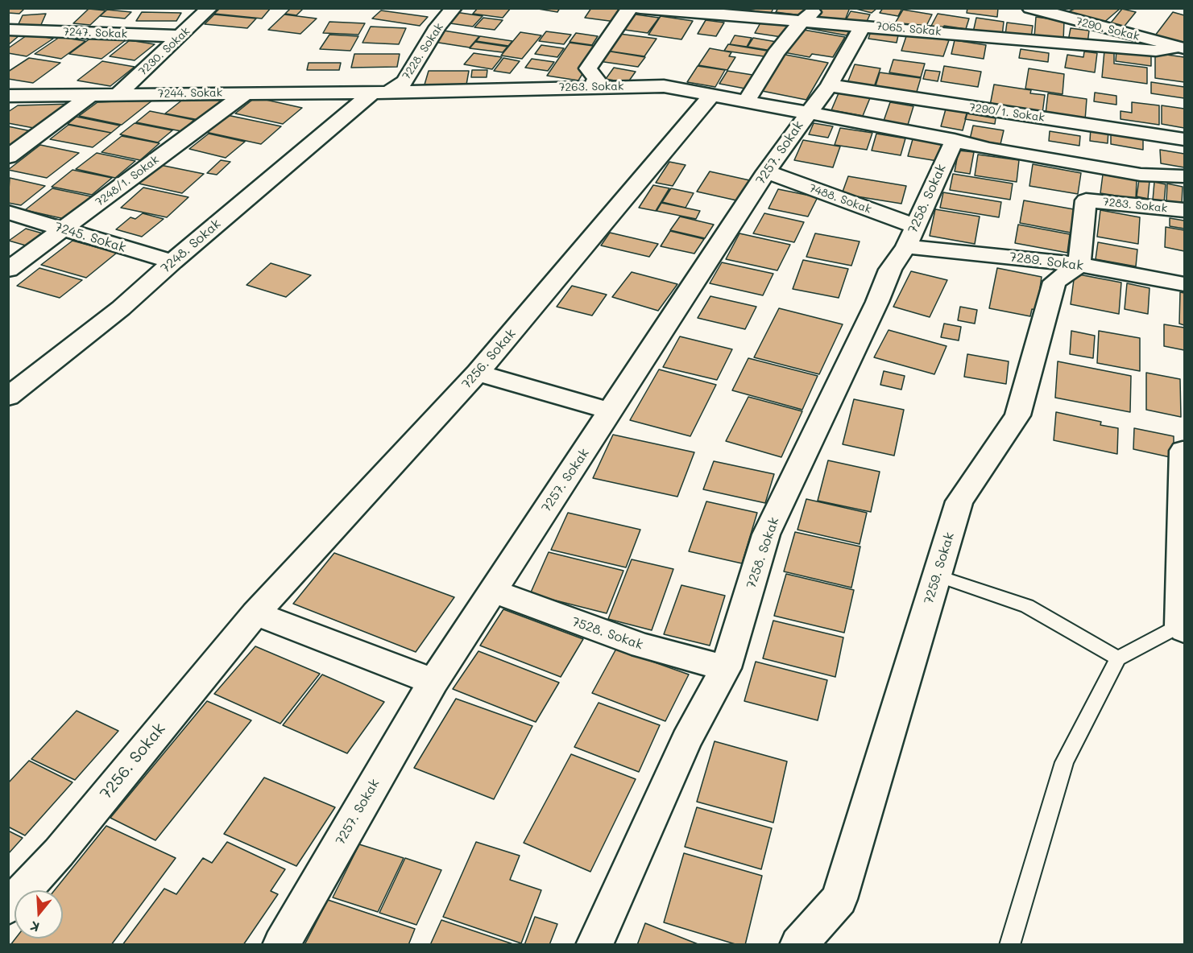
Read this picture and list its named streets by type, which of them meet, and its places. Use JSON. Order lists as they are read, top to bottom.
{
  "streets": {
    "street": [
      "7065. Sokak",
      "7290. Sokak",
      "7247. Sokak",
      "7230. Sokak",
      "7228. Sokak",
      "7263. Sokak",
      "7244. Sokak",
      "7290/1. Sokak",
      "7257. Sokak",
      "7248/1. Sokak",
      "7488. Sokak",
      "7258. Sokak",
      "7283. Sokak",
      "7245. Sokak",
      "7248. Sokak",
      "7289. Sokak",
      "7256. Sokak",
      "7259. Sokak",
      "7528. Sokak"
    ]
  },
  "crossings": [
    ["7065. Sokak", "7290. Sokak"],
    ["7065. Sokak", "7257. Sokak"],
    ["7247. Sokak", "7230. Sokak"],
    ["7230. Sokak", "7244. Sokak"],
    ["7228. Sokak", "7263. Sokak"],
    ["7228. Sokak", "7244. Sokak"],
    ["7228. Sokak", "7248. Sokak"],
    ["7263. Sokak", "7244. Sokak"],
    ["7263. Sokak", "7257. Sokak"],
    ["7263. Sokak", "7258. Sokak"],
    ["7263. Sokak", "7248. Sokak"],
    ["7263. Sokak", "7256. Sokak"],
    ["7244. Sokak", "7248/1. Sokak"],
    ["7244. Sokak", "7248. Sokak"],
    ["7290/1. Sokak", "7257. Sokak"],
    ["7257. Sokak", "7488. Sokak"],
    ["7257. Sokak", "7528. Sokak"],
    ["7248/1. Sokak", "7245. Sokak"],
    ["7488. Sokak", "7258. Sokak"],
    ["7488. Sokak", "7289. Sokak"],
    ["7258. Sokak", "7289. Sokak"],
    ["7258. Sokak", "7528. Sokak"],
    ["7283. Sokak", "7289. Sokak"],
    ["7283. Sokak", "7259. Sokak"],
    ["7245. Sokak", "7248. Sokak"],
    ["7289. Sokak", "7259. Sokak"]
  ],
  "north": "bottom"
}
